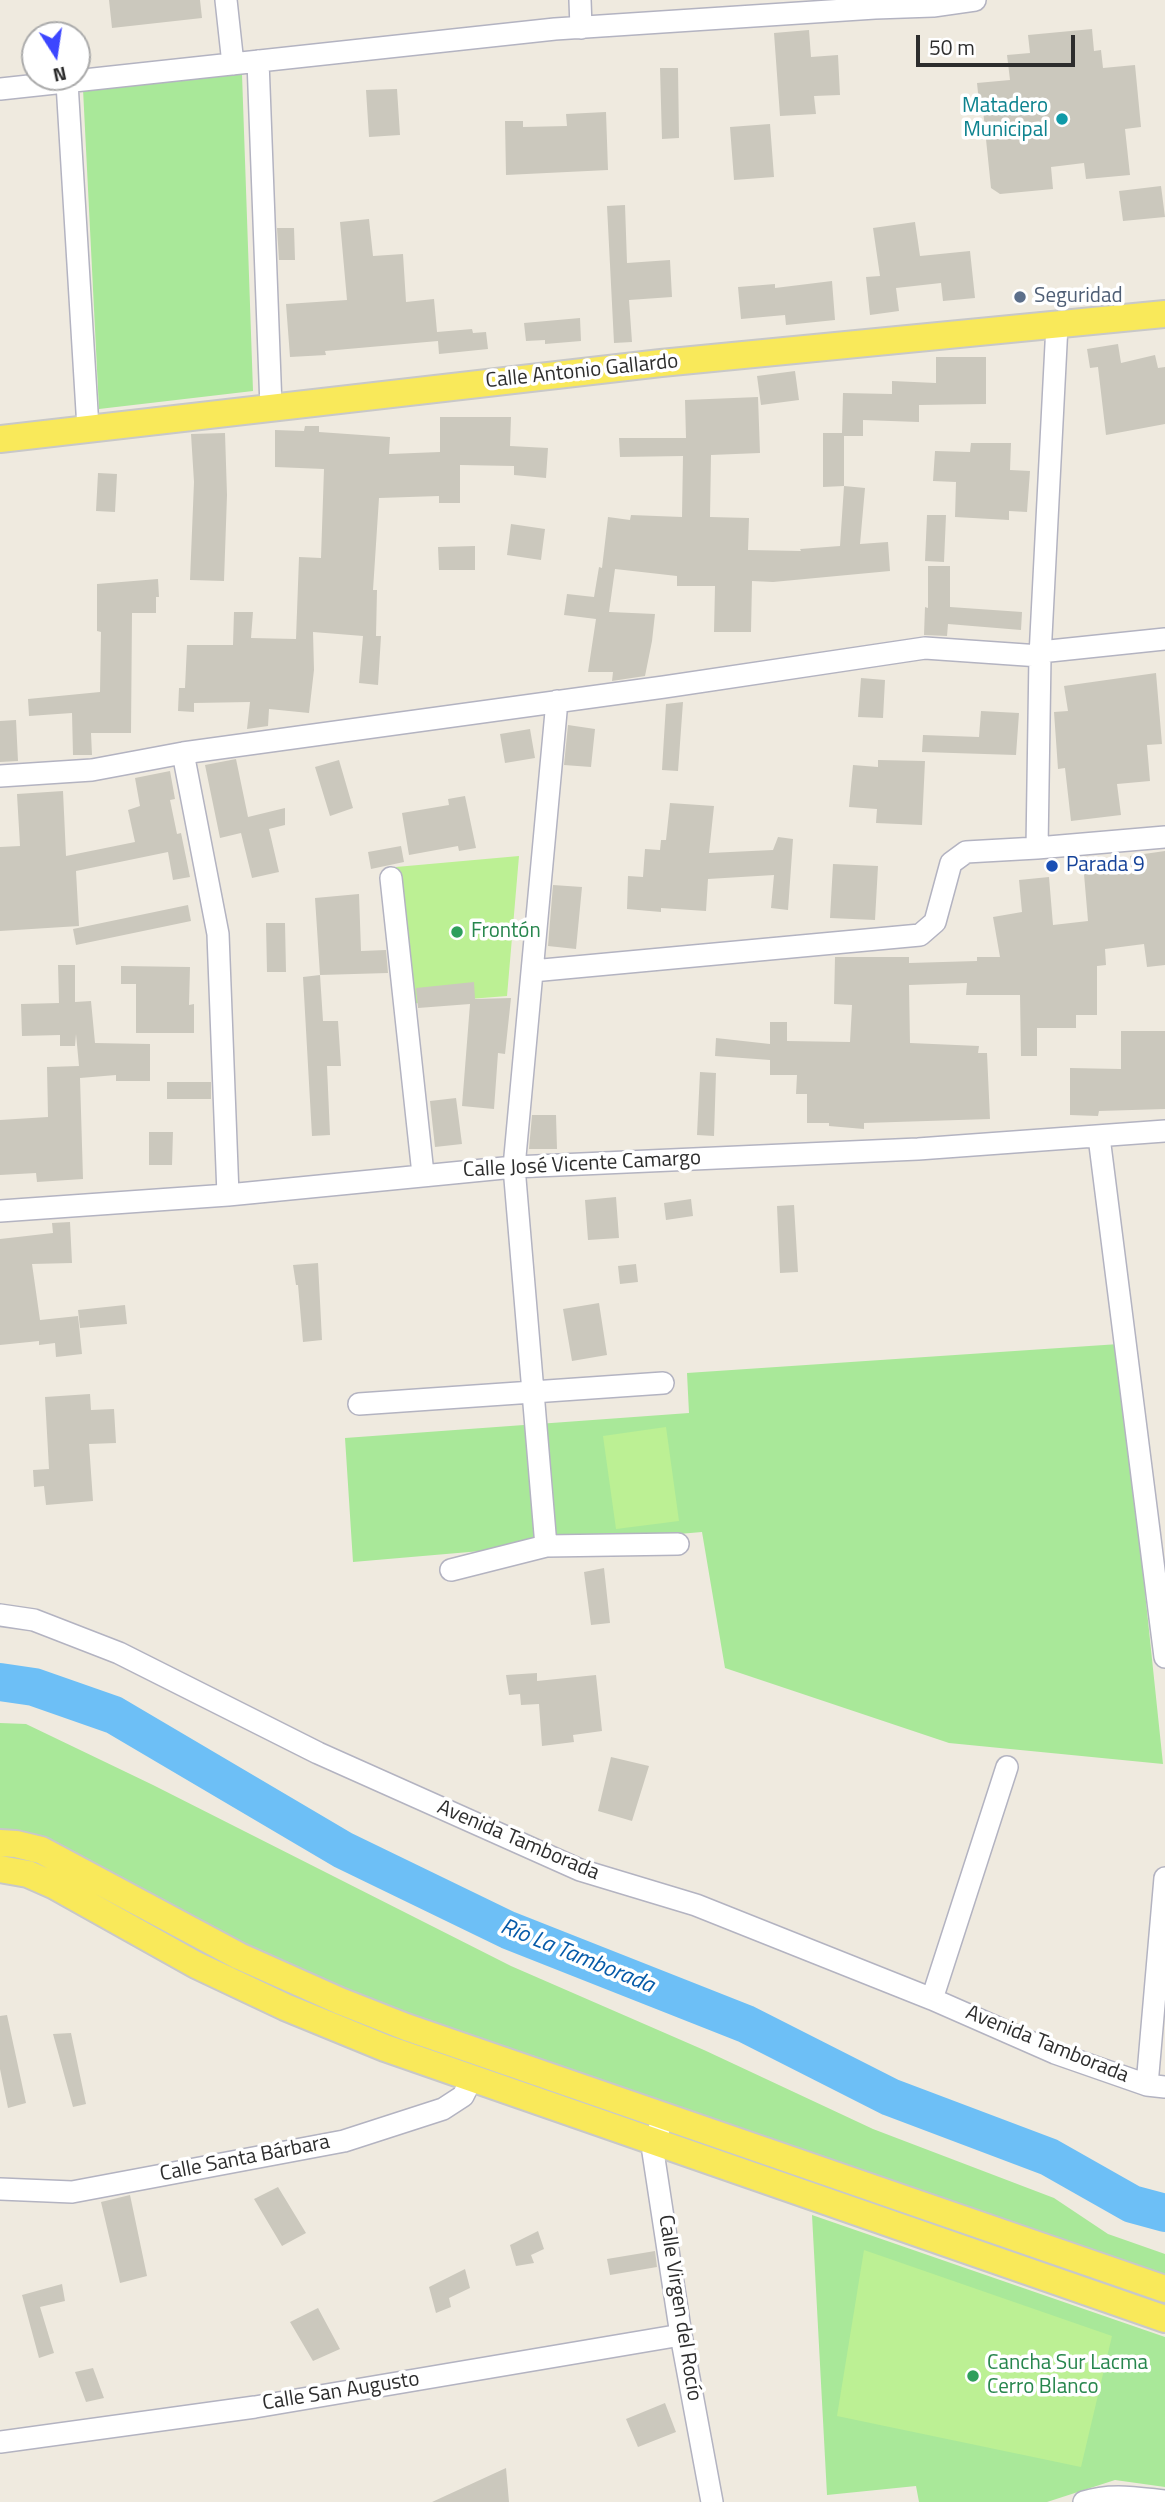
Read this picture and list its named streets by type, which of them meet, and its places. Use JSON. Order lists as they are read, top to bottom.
{
  "streets": {
    "main road": ["Calle Antonio Gallardo"],
    "street": [
      "Calle José Vicente Camargo",
      "Avenida Tamborada",
      "Calle Santa Bárbara",
      "Calle Virgen del Rocío",
      "Calle San Augusto"
    ]
  },
  "crossings": [
    ["Calle Virgen del Rocío", "Calle San Augusto"]
  ],
  "water": ["Río La Tamborada"],
  "places": [
    "Matadero Municipal",
    "Seguridad",
    "Parada 9",
    "Frontón",
    "Cancha Sur Lacma Cerro Blanco"
  ],
  "scale_bar": "50 m",
  "north": "bottom"
}
